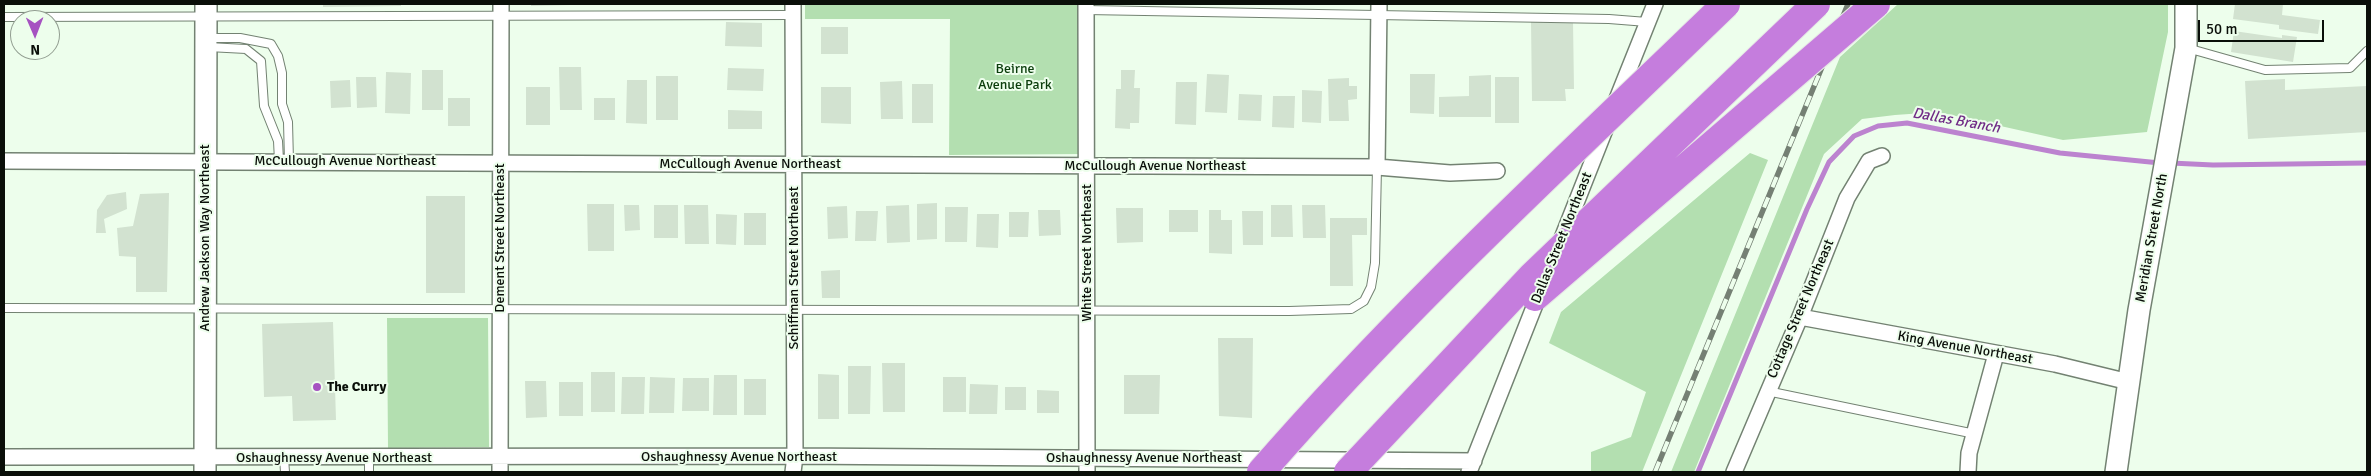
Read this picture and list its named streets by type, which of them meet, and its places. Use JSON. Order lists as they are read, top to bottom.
{
  "streets": {
    "street": [
      "McCullough Avenue Northeast",
      "Andrew Jackson Way Northeast",
      "Dement Street Northeast",
      "Dallas Street Northeast",
      "Meridian Street North",
      "White Street Northeast",
      "Schiffman Street Northeast",
      "Cottage Street Northeast",
      "King Avenue Northeast",
      "Oshaughnessy Avenue Northeast"
    ]
  },
  "crossings": [
    ["McCullough Avenue Northeast", "Andrew Jackson Way Northeast"],
    ["McCullough Avenue Northeast", "Dement Street Northeast"],
    ["McCullough Avenue Northeast", "White Street Northeast"],
    ["McCullough Avenue Northeast", "Schiffman Street Northeast"],
    ["Andrew Jackson Way Northeast", "Oshaughnessy Avenue Northeast"],
    ["Dement Street Northeast", "Oshaughnessy Avenue Northeast"],
    ["Dallas Street Northeast", "Oshaughnessy Avenue Northeast"],
    ["Meridian Street North", "King Avenue Northeast"],
    ["White Street Northeast", "Oshaughnessy Avenue Northeast"],
    ["Schiffman Street Northeast", "Oshaughnessy Avenue Northeast"],
    ["Cottage Street Northeast", "King Avenue Northeast"]
  ],
  "water": ["Dallas Branch"],
  "parks": ["Beirne Avenue Park"],
  "places": ["The Curry"],
  "scale_bar": "50 m",
  "north": "bottom"
}
